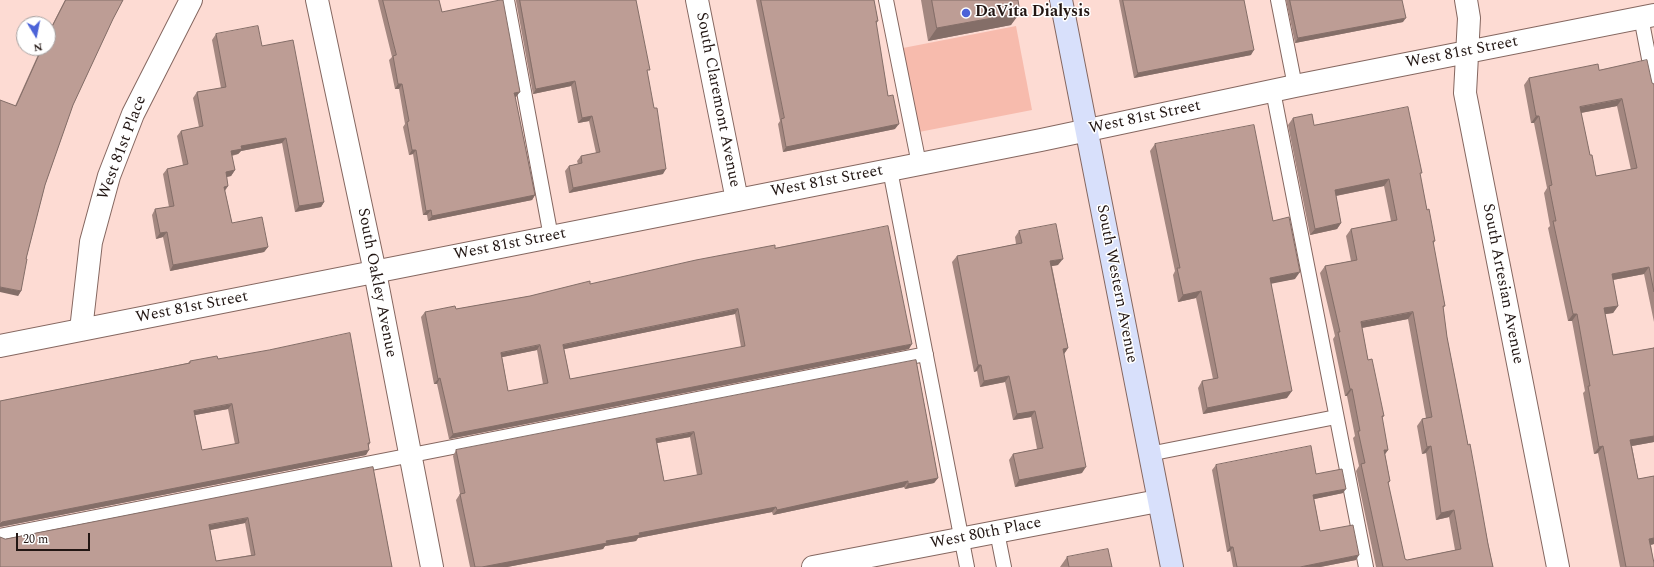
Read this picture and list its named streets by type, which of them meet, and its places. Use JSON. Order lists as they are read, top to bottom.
{
  "streets": {
    "main road": ["South Western Avenue"],
    "street": [
      "West 81st Street",
      "South Claremont Avenue",
      "West 81st Place",
      "South Oakley Avenue",
      "South Artesian Avenue",
      "West 80th Place"
    ]
  },
  "crossings": [
    ["West 81st Street", "South Claremont Avenue"],
    ["West 81st Street", "West 81st Place"],
    ["West 81st Street", "South Oakley Avenue"],
    ["West 81st Street", "South Western Avenue"],
    ["West 81st Street", "South Artesian Avenue"],
    ["South Western Avenue", "West 80th Place"]
  ],
  "places": ["DaVita Dialysis"],
  "scale_bar": "20 m",
  "north": "bottom"
}
